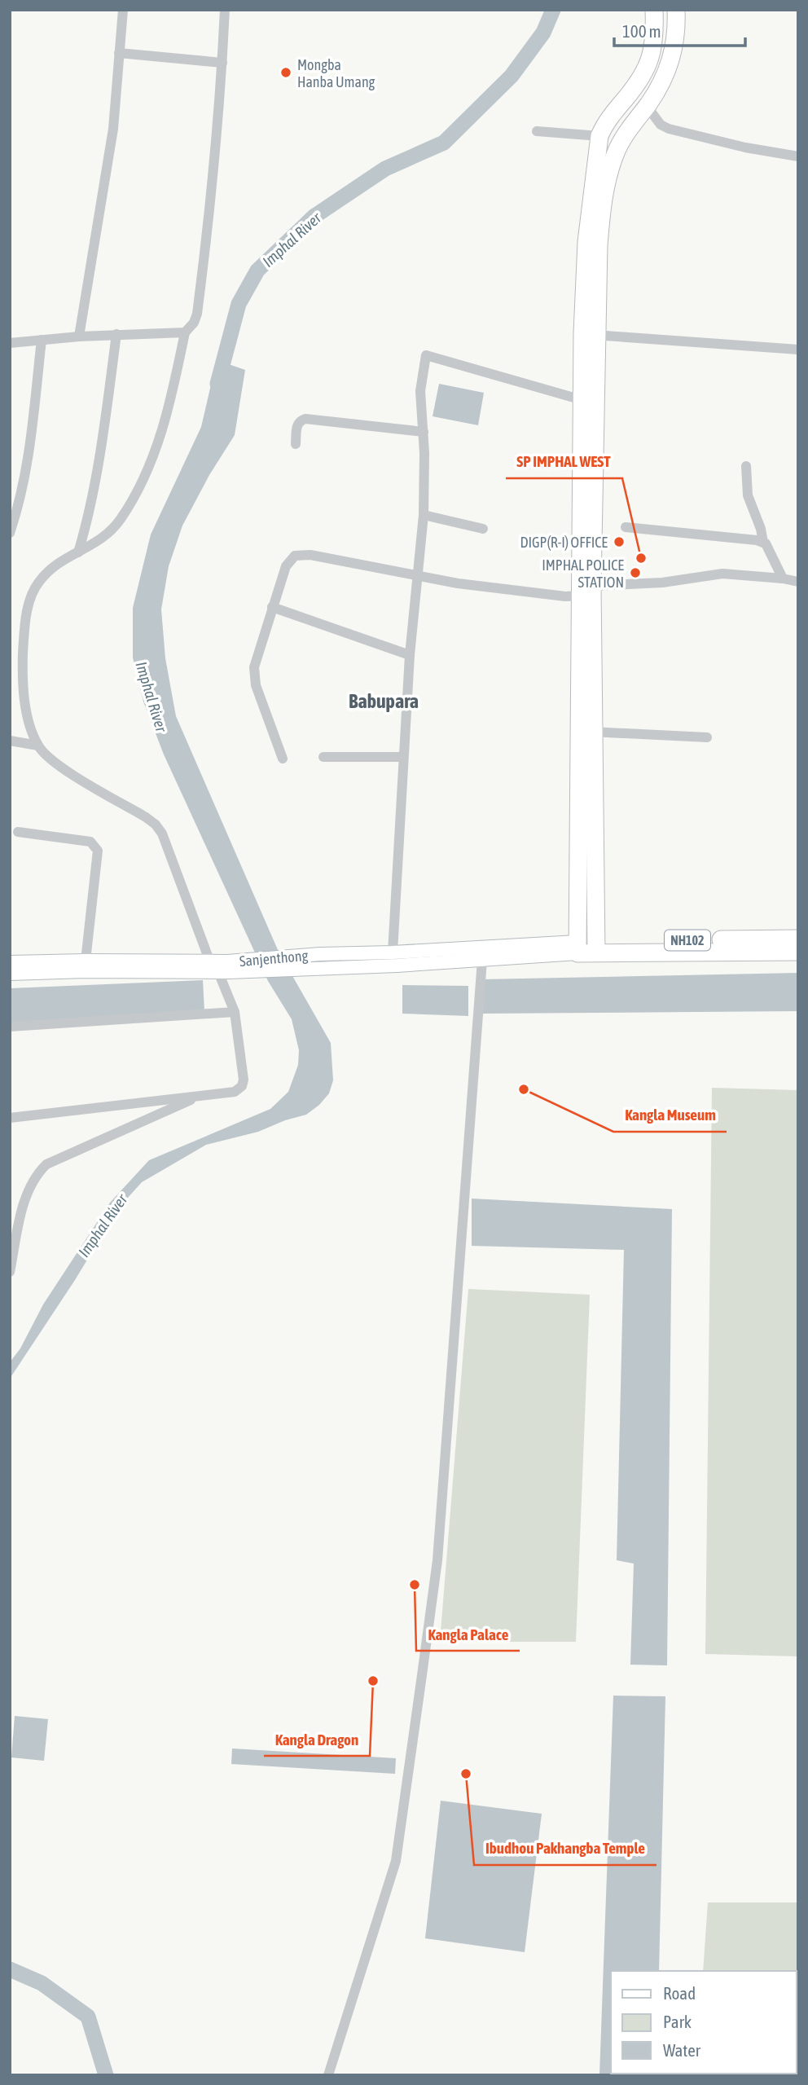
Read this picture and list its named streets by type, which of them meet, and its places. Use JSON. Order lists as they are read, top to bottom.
{
  "streets": {
    "highway": ["NH102"],
    "street": ["Sanjenthong"]
  },
  "districts": ["Babupara"],
  "water": ["Imphal River"],
  "places": [
    "Mongba Hanba Umang",
    "DIGP(R-I) OFFICE",
    "SP IMPHAL WEST",
    "IMPHAL POLICE STATION",
    "Kangla Museum",
    "Kangla Palace",
    "Kangla Dragon",
    "Ibudhou Pakhangba Temple"
  ],
  "legend": ["Road", "Park", "Water"],
  "scale_bar": "100 m"
}
